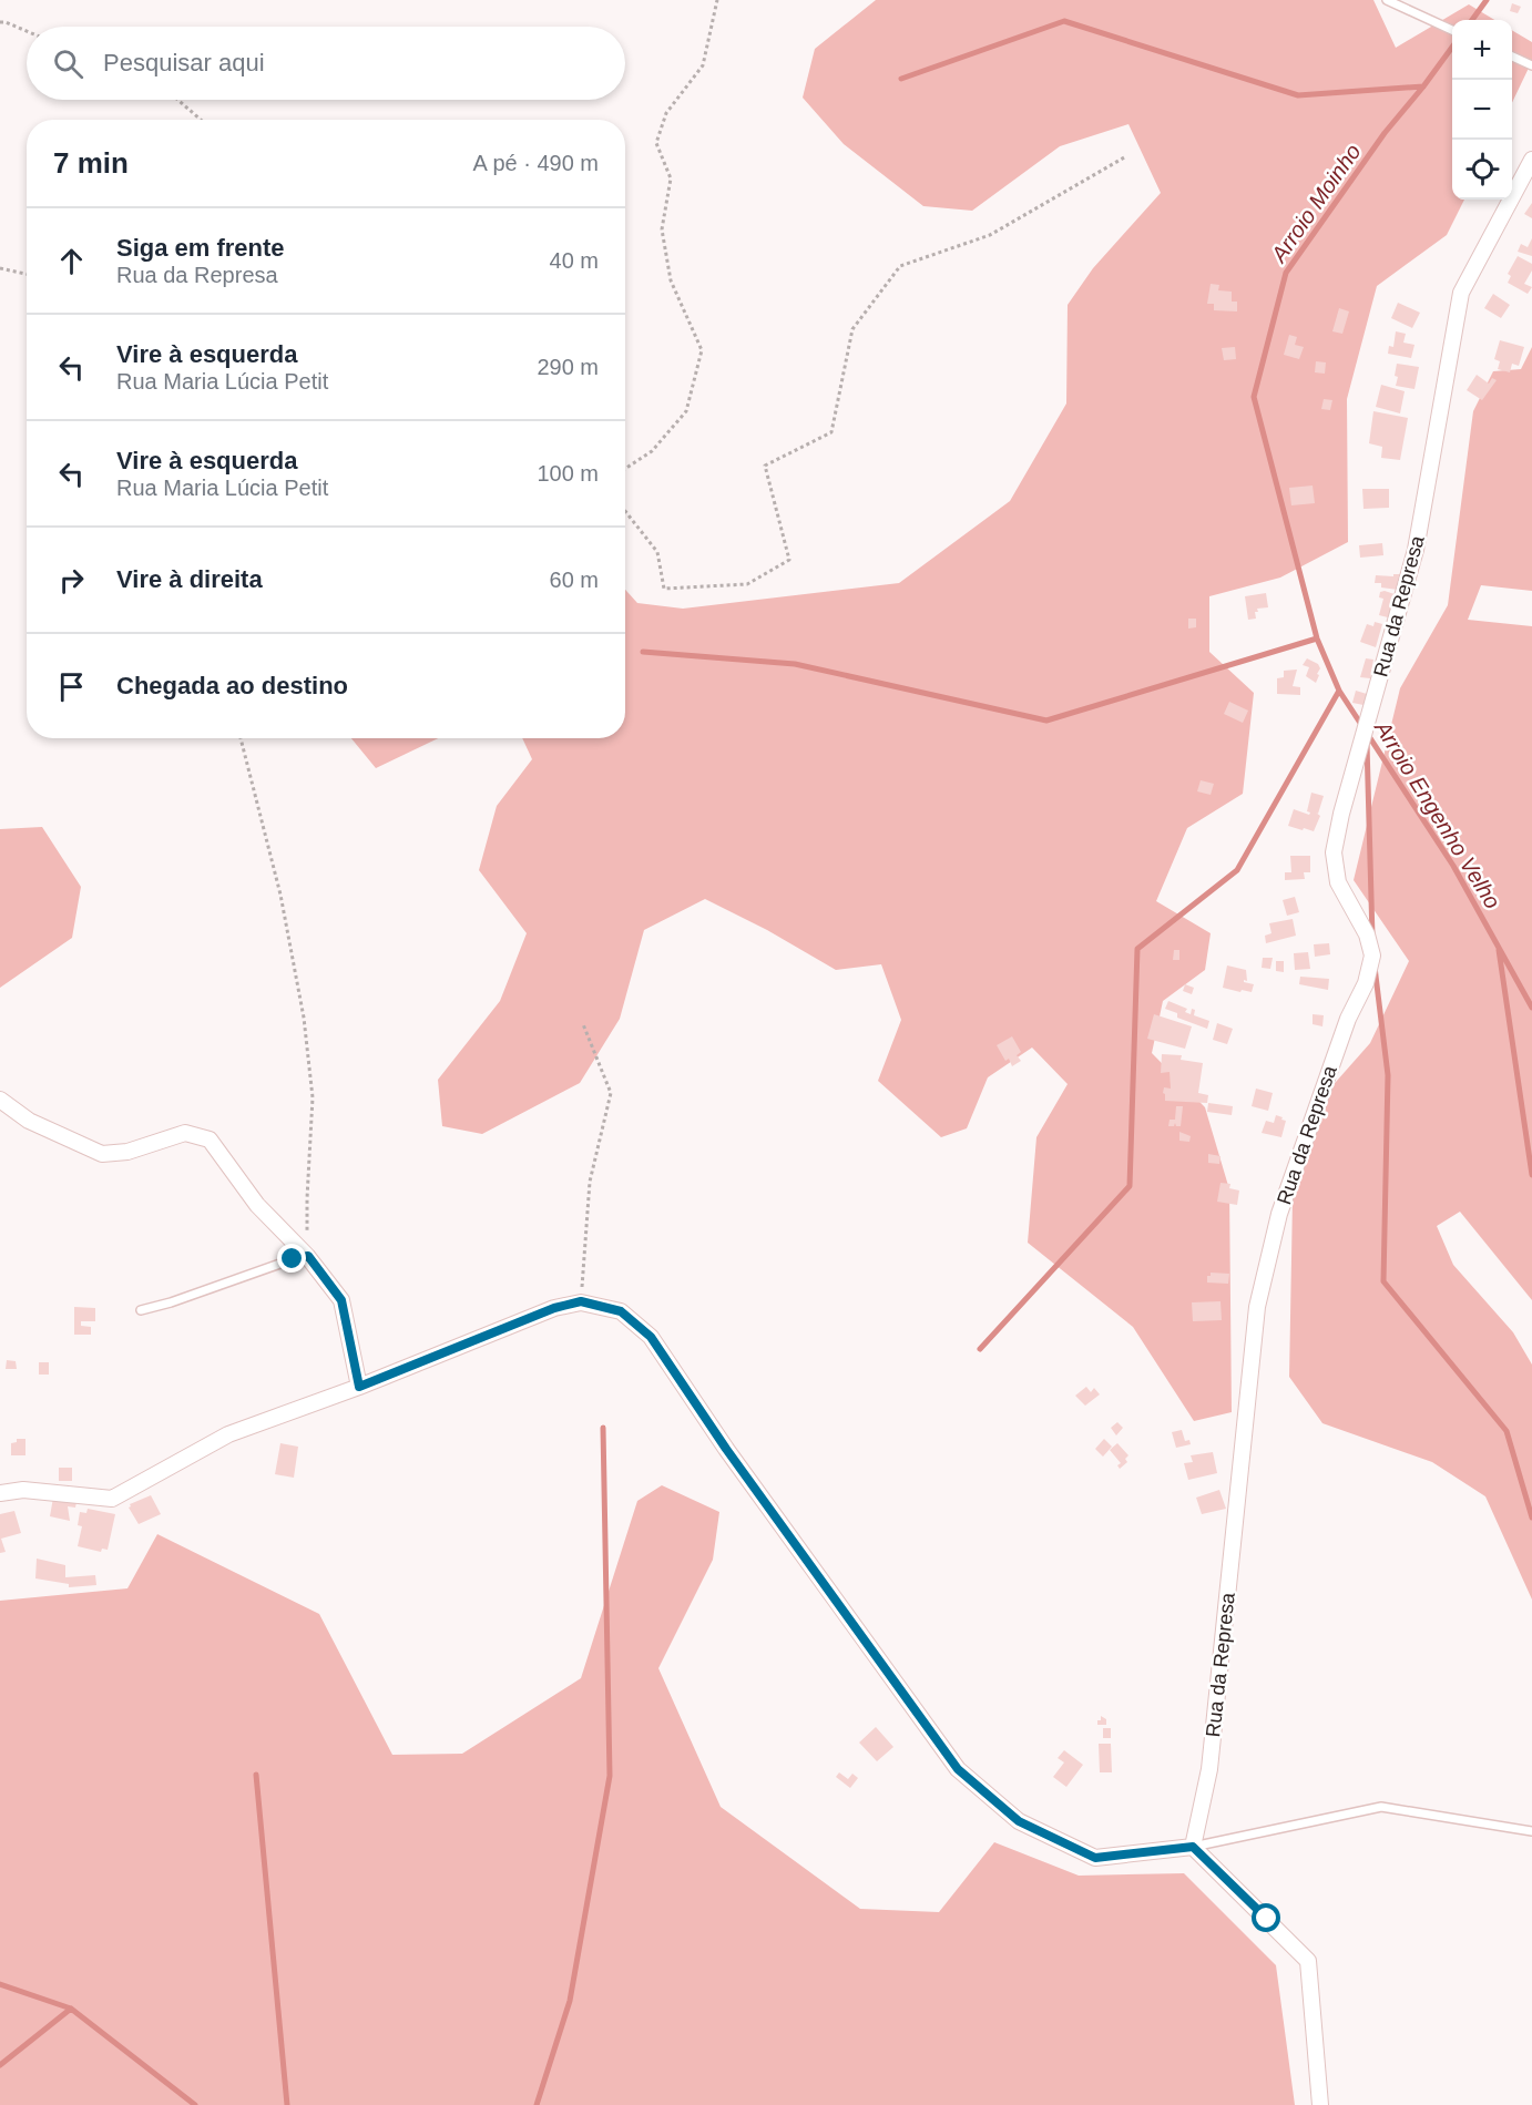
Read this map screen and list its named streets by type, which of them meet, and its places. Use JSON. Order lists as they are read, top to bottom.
{
  "streets": {
    "street": ["Rua da Represa"]
  },
  "water": ["Arroio Moinho", "Arroio Engenho Velho"],
  "page": {
    "map_buttons": ["+", "−"],
    "search": "Pesquisar aqui",
    "heading": ["7 min", "A pé · 490 m"],
    "list": [
      ["Siga em frente", "Rua da Represa", "40 m"],
      ["Vire à esquerda", "Rua Maria Lúcia Petit", "290 m"],
      ["Vire à esquerda", "Rua Maria Lúcia Petit", "100 m"],
      ["Vire à direita", "60 m"],
      "Chegada ao destino"
    ]
  }
}
